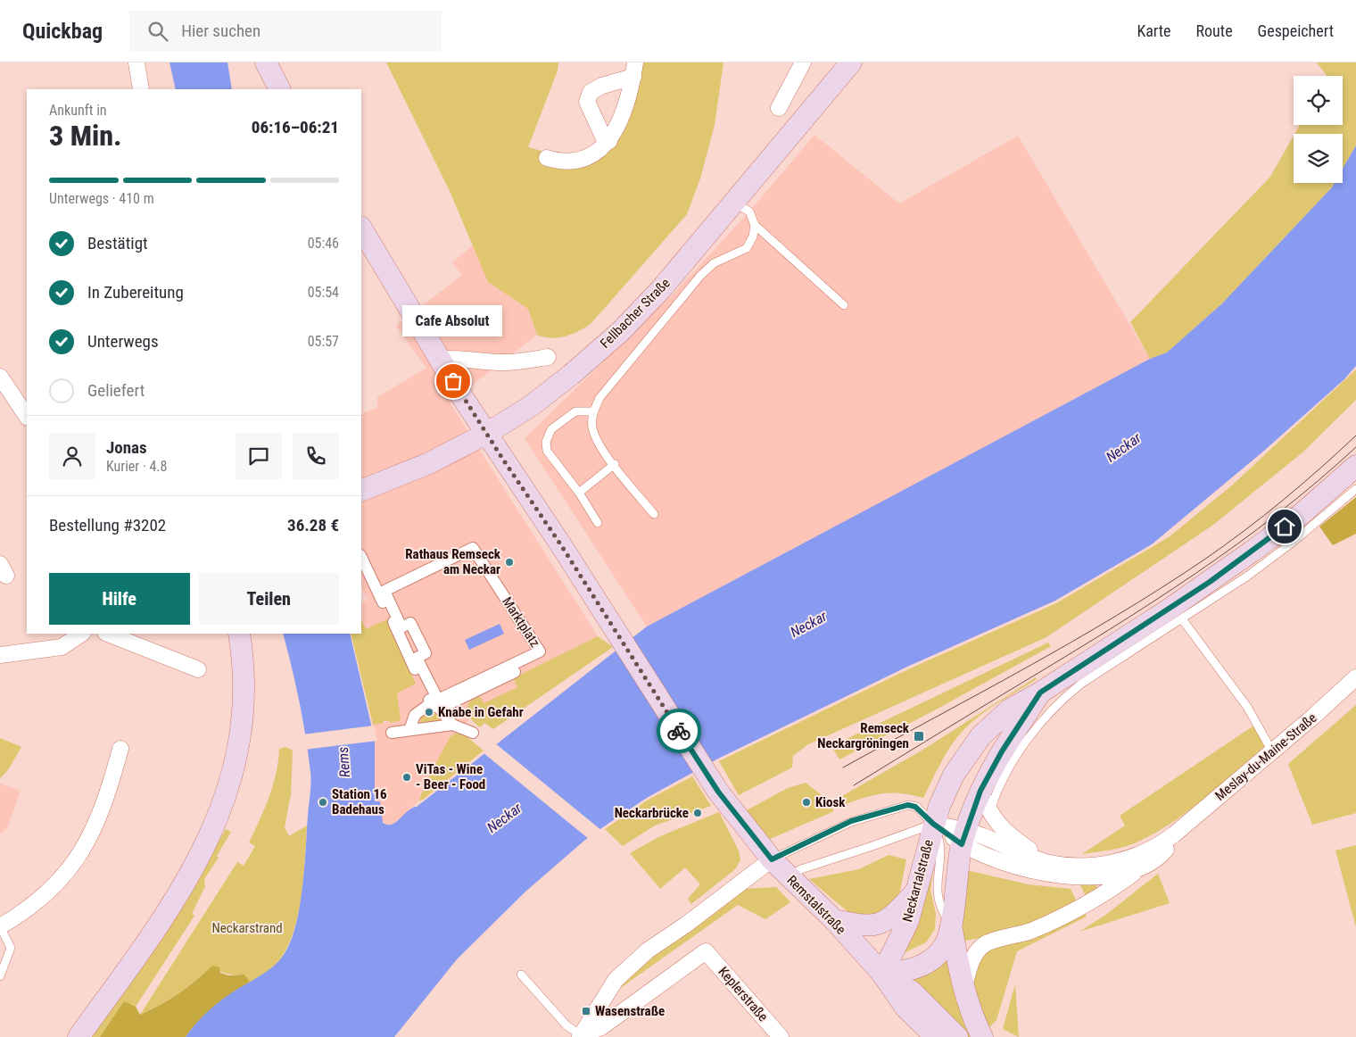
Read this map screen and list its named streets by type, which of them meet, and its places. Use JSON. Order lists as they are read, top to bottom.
{
  "streets": {
    "main road": ["Fellbacher Straße", "Neckartalstraße", "Remstalstraße"],
    "street": ["Marktplatz", "Meslay-du-Maine-Straße", "Keplerstraße"]
  },
  "crossings": [
    ["Fellbacher Straße", "Remstalstraße"],
    ["Meslay-du-Maine-Straße", "Neckartalstraße"],
    ["Neckartalstraße", "Remstalstraße"]
  ],
  "water": ["Neckar", "Rems"],
  "parks": ["Neckarstrand"],
  "places": {
    "other": [
      "Cafe Absolut",
      "Rathaus Remseck am Neckar",
      "Knabe in Gefahr",
      "ViTas - Wine - Beer - Food",
      "Station 16 Badehaus",
      "Kiosk",
      "Neckarbrücke"
    ],
    "transit": ["Remseck Neckargröningen", "Wasenstraße"]
  },
  "page": {
    "header": "Quickbag",
    "search": "Hier suchen",
    "nav": ["Karte", "Route", "Gespeichert"],
    "heading": ["3 Min.", "Ankunft in", "06:16–06:21"],
    "panel": [
      "Jonas",
      "Kurier · 4.8",
      "Bestellung #3202",
      "36.28 €"
    ],
    "bar": "Unterwegs · 410 m",
    "list": [
      ["Bestätigt", "05:46"],
      ["In Zubereitung", "05:54"],
      ["Unterwegs", "05:57"],
      "Geliefert"
    ],
    "bubble": "Cafe Absolut",
    "buttons": ["Hilfe", "Teilen"]
  }
}
